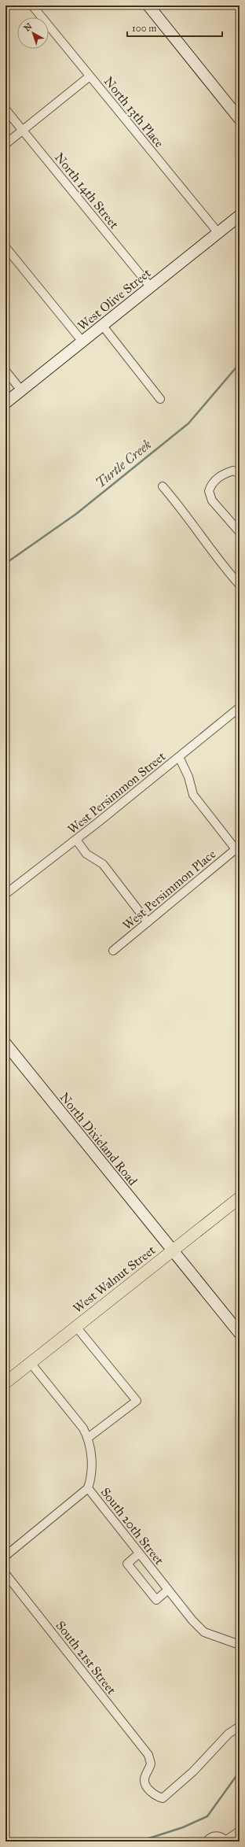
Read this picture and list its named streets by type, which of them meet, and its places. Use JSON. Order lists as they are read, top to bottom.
{
  "streets": {
    "main road": ["West Olive Street", "North Dixieland Road", "West Walnut Street"],
    "street": [
      "North 13th Place",
      "North 14th Street",
      "West Persimmon Street",
      "West Persimmon Place",
      "South 20th Street",
      "South 21st Street"
    ]
  },
  "crossings": [
    ["North 13th Place", "West Olive Street"],
    ["North 14th Street", "West Olive Street"],
    ["North Dixieland Road", "West Walnut Street"],
    ["West Walnut Street", "South 20th Street"]
  ],
  "water": ["Turtle Creek"],
  "scale_bar": "100 m",
  "north": "top left"
}
